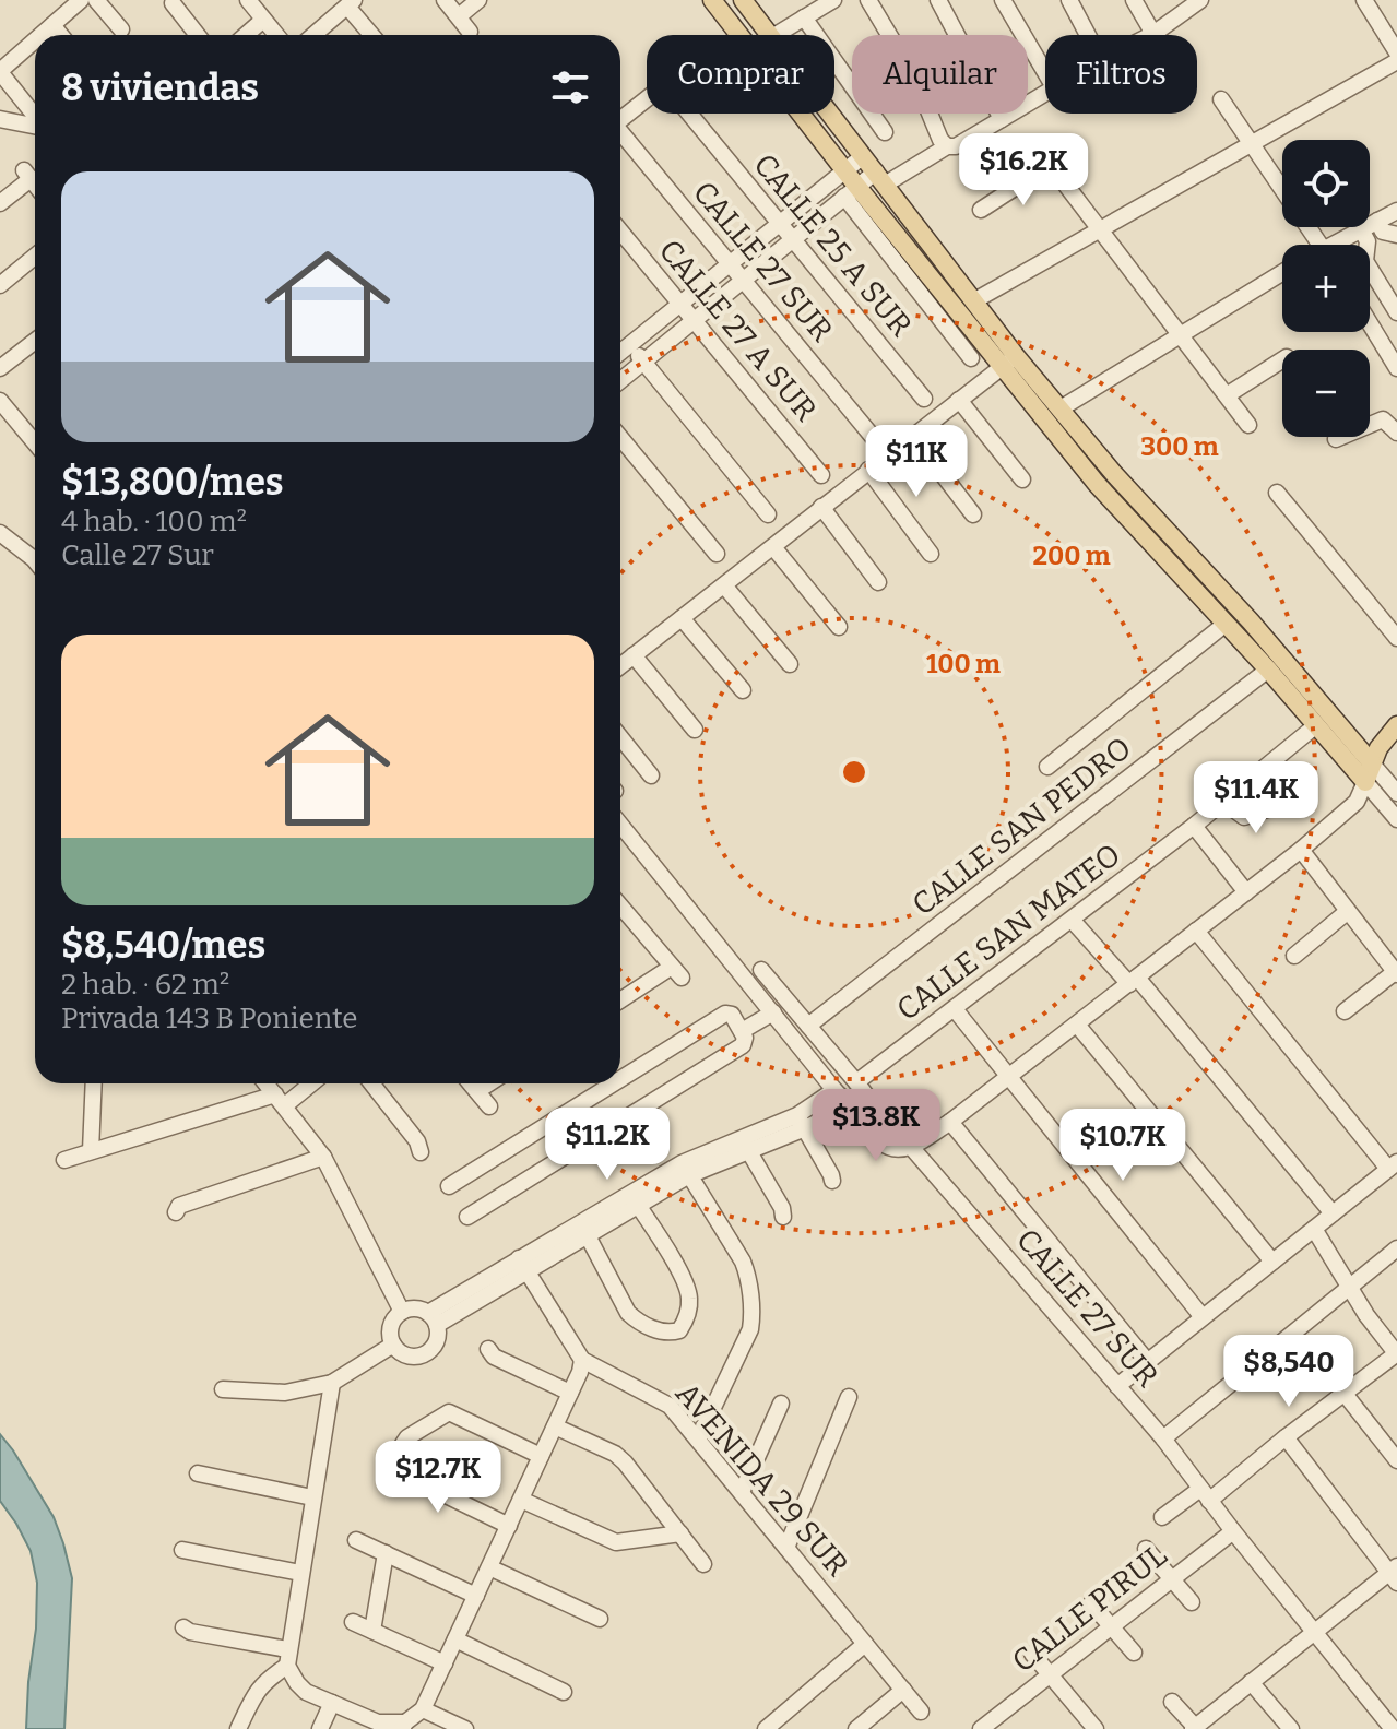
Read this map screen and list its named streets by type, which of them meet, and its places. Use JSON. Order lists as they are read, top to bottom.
{
  "streets": {
    "street": [
      "CALLE 25 A SUR",
      "CALLE 27 SUR",
      "CALLE 27 A SUR",
      "CALLE SAN PEDRO",
      "CALLE SAN MATEO",
      "AVENIDA 29 SUR",
      "CALLE PIRUL"
    ]
  },
  "crossings": [
    ["CALLE 27 SUR", "CALLE PIRUL"]
  ],
  "page": {
    "chip": ["Comprar", "Alquilar", "Filtros"],
    "heading": "8 viviendas",
    "price": [
      "$16.2K",
      "$11K",
      "$11.4K",
      "$13.8K",
      "$11.2K",
      "$10.7K",
      "$8,540",
      "$12.7K"
    ],
    "map_buttons": ["+", "−"],
    "list": [
      {
        "name": "$13,800/mes",
        "note": "4 hab. · 100 m² · Calle 27 Sur"
      },
      {
        "name": "$8,540/mes",
        "note": "2 hab. · 62 m² · Privada 143 B Poniente"
      }
    ]
  },
  "rings": ["300 m", "200 m", "100 m"]
}
